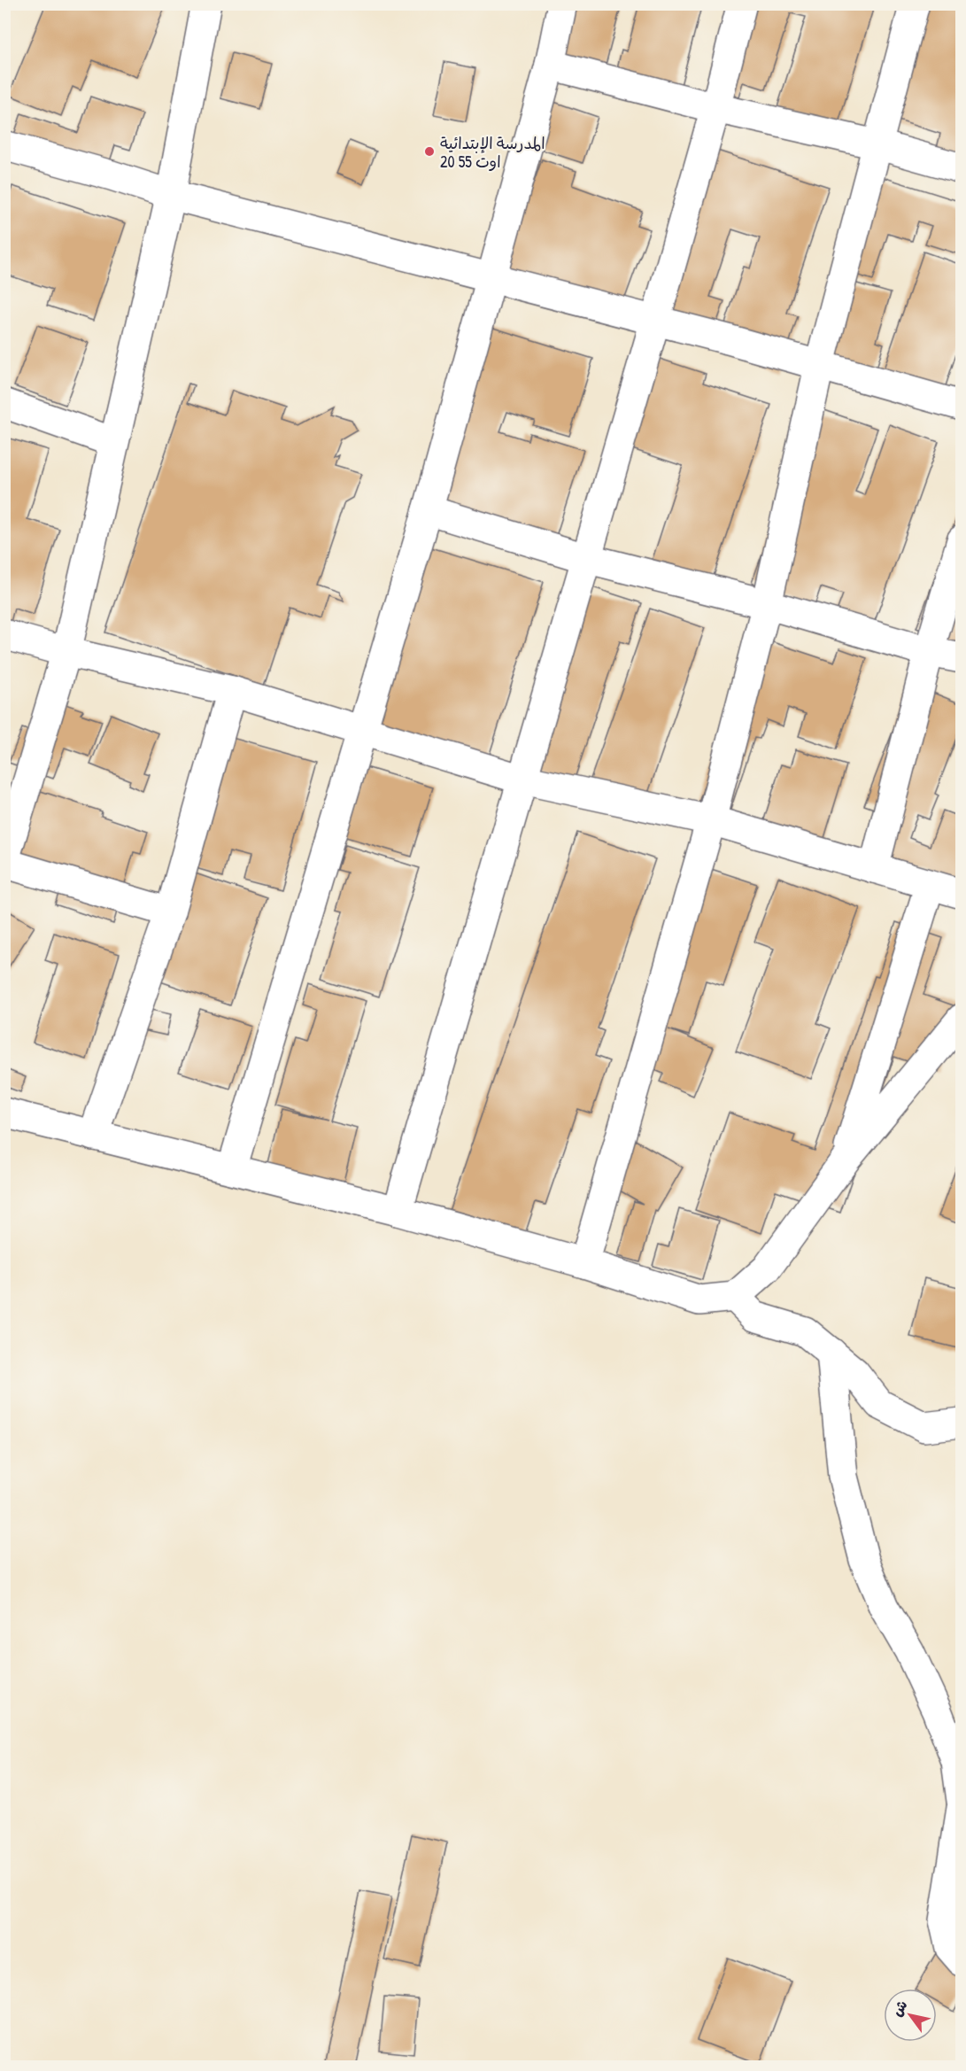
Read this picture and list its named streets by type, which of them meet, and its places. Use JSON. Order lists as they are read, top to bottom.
{
  "places": ["المدرسة الإبتدائية 20 اوت 55"],
  "north": "top left"
}
